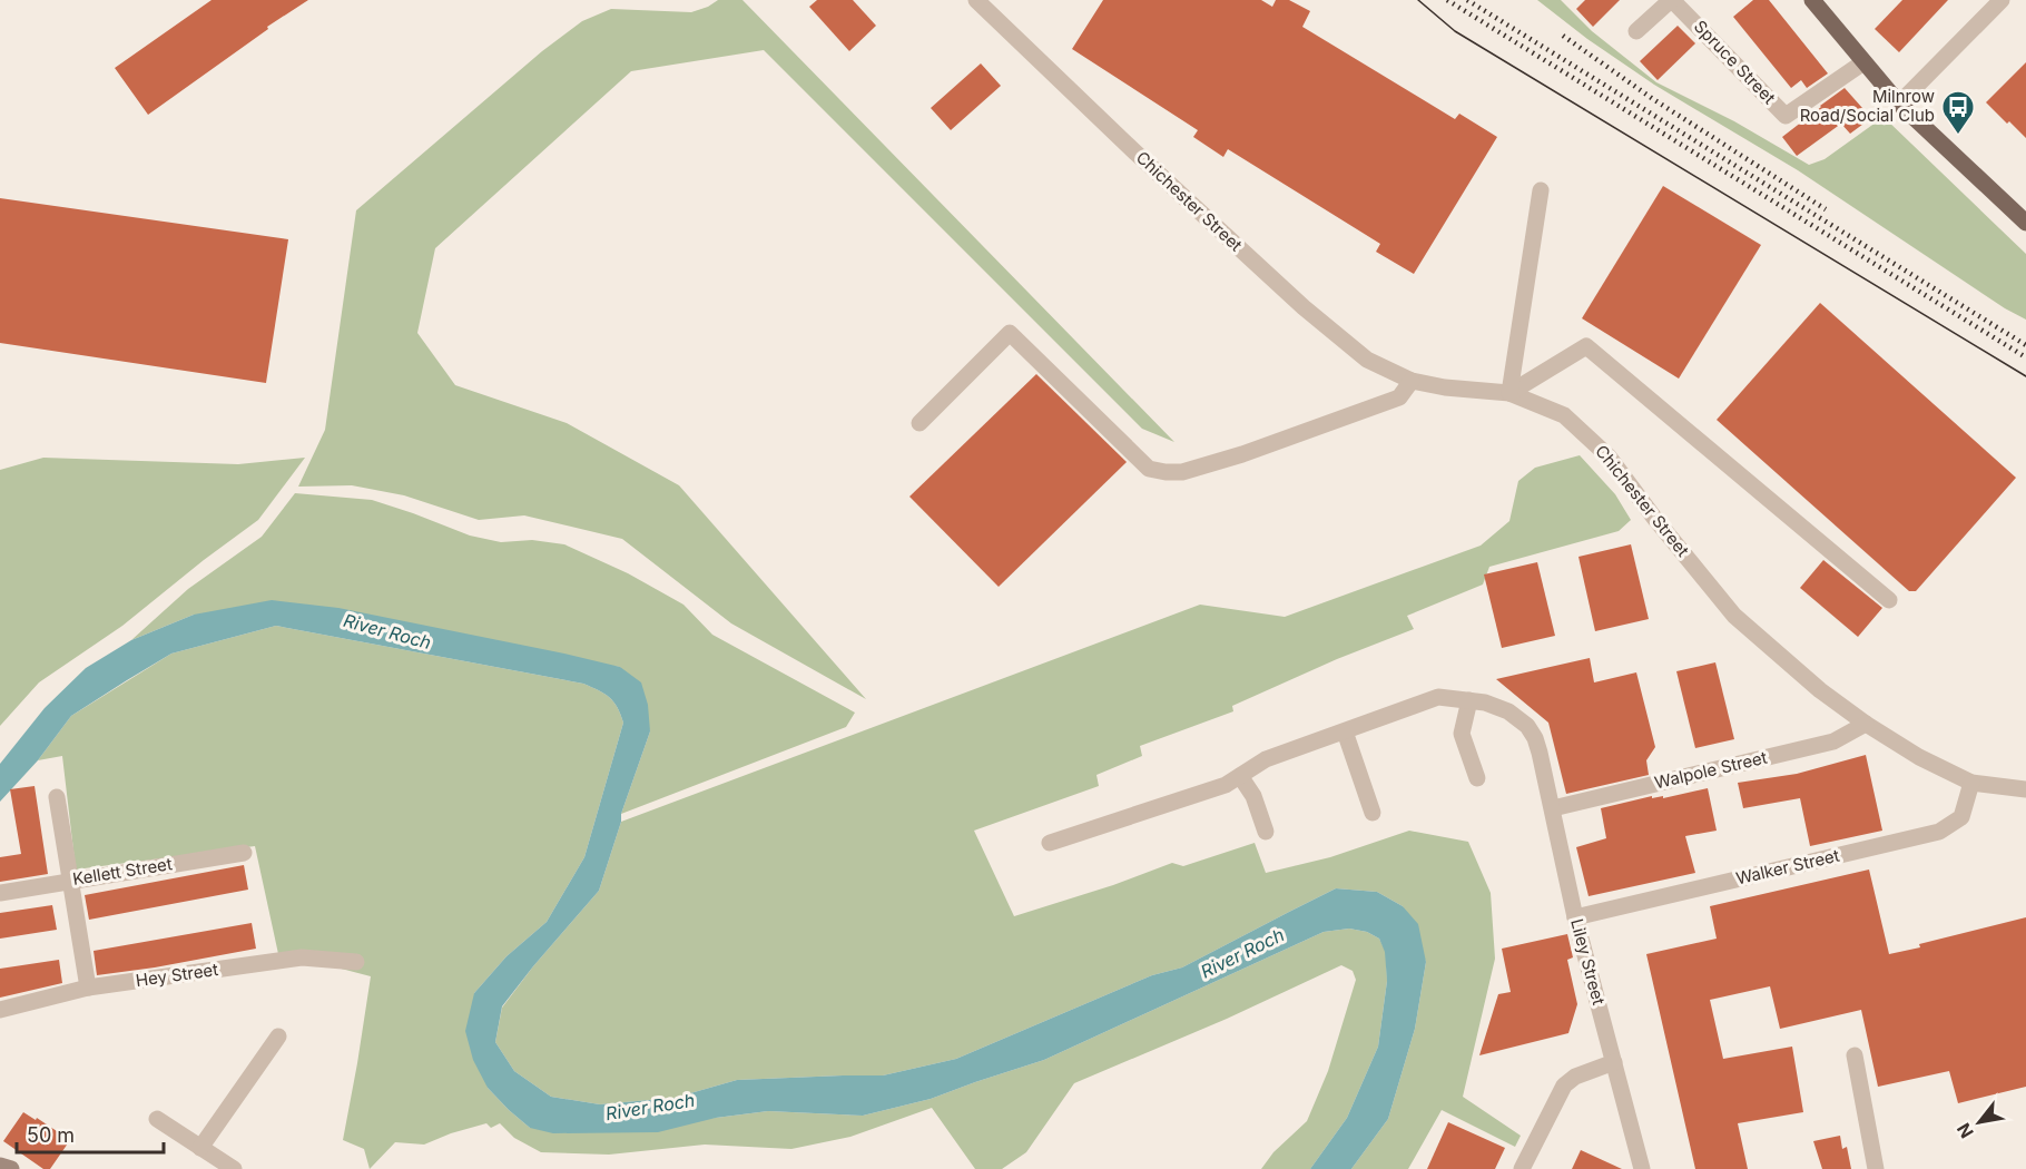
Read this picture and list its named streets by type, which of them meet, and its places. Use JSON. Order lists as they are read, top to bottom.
{
  "streets": {
    "street": [
      "Spruce Street",
      "Chichester Street",
      "Walpole Street",
      "Walker Street",
      "Kellett Street",
      "Liley Street",
      "Hey Street"
    ]
  },
  "crossings": [
    ["Chichester Street", "Walpole Street"],
    ["Chichester Street", "Walker Street"],
    ["Walpole Street", "Liley Street"],
    ["Walker Street", "Liley Street"]
  ],
  "water": ["River Roch"],
  "places": {
    "bus stop": ["Milnrow Road/Social Club"]
  },
  "scale_bar": "50 m",
  "north": "bottom left"
}
